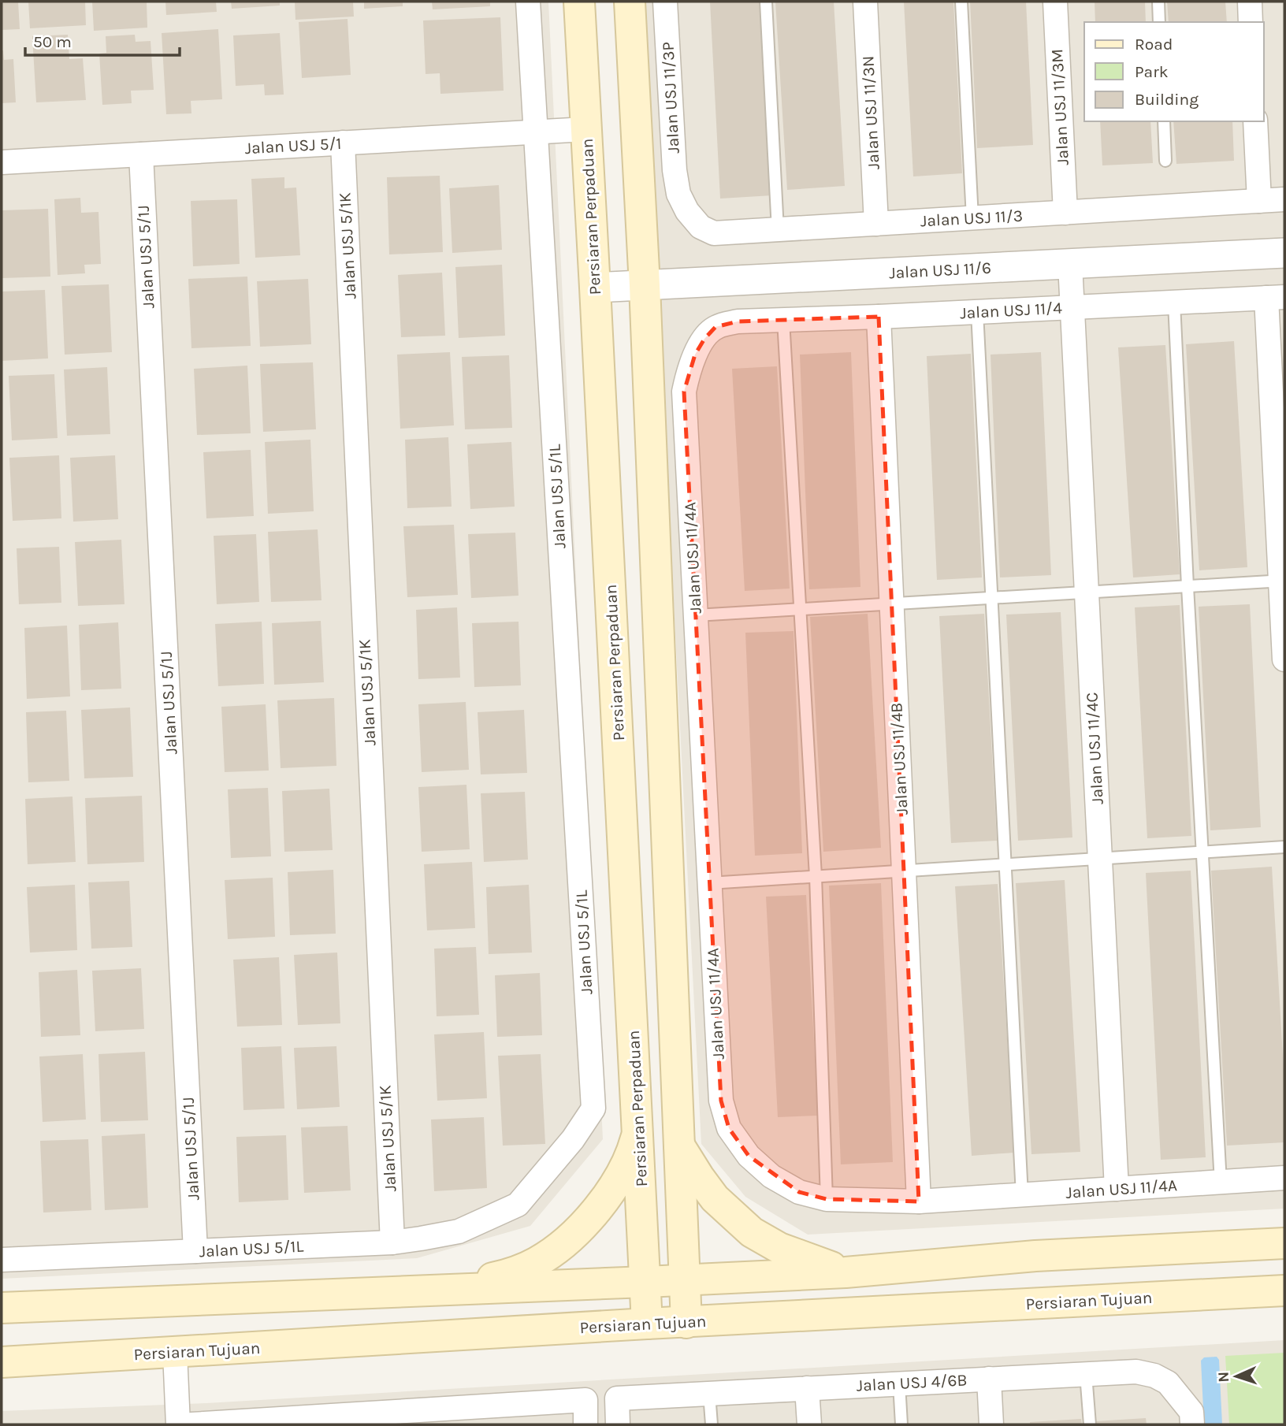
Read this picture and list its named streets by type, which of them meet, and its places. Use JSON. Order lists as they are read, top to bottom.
{
  "streets": {
    "main road": ["Persiaran Perpaduan", "Persiaran Tujuan"],
    "street": [
      "Jalan USJ 11/3P",
      "Jalan USJ 11/3M",
      "Jalan USJ 11/3N",
      "Jalan USJ 5/1",
      "Jalan USJ 11/3",
      "Jalan USJ 5/1K",
      "Jalan USJ 5/1J",
      "Jalan USJ 11/6",
      "Jalan USJ 11/4",
      "Jalan USJ 5/1L",
      "Jalan USJ 11/4A",
      "Jalan USJ 11/4C",
      "Jalan USJ 11/4B",
      "Jalan USJ 4/6B"
    ]
  },
  "crossings": [
    ["Jalan USJ 11/3P", "Jalan USJ 11/3"],
    ["Jalan USJ 11/3M", "Jalan USJ 11/3"],
    ["Jalan USJ 11/3N", "Jalan USJ 11/3"],
    ["Jalan USJ 5/1", "Persiaran Perpaduan"],
    ["Jalan USJ 5/1", "Jalan USJ 5/1K"],
    ["Jalan USJ 5/1", "Jalan USJ 5/1J"],
    ["Jalan USJ 5/1", "Jalan USJ 5/1L"],
    ["Persiaran Perpaduan", "Jalan USJ 11/6"],
    ["Persiaran Perpaduan", "Persiaran Tujuan"],
    ["Jalan USJ 5/1K", "Jalan USJ 5/1L"],
    ["Jalan USJ 5/1J", "Jalan USJ 5/1L"],
    ["Jalan USJ 11/6", "Jalan USJ 11/4C"],
    ["Jalan USJ 11/4", "Jalan USJ 11/4A"],
    ["Jalan USJ 11/4", "Jalan USJ 11/4C"],
    ["Jalan USJ 11/4", "Jalan USJ 11/4B"],
    ["Jalan USJ 11/4A", "Jalan USJ 11/4C"],
    ["Jalan USJ 11/4A", "Jalan USJ 11/4B"]
  ],
  "legend": ["Road", "Park", "Building"],
  "scale_bar": "50 m",
  "north": "left"
}
